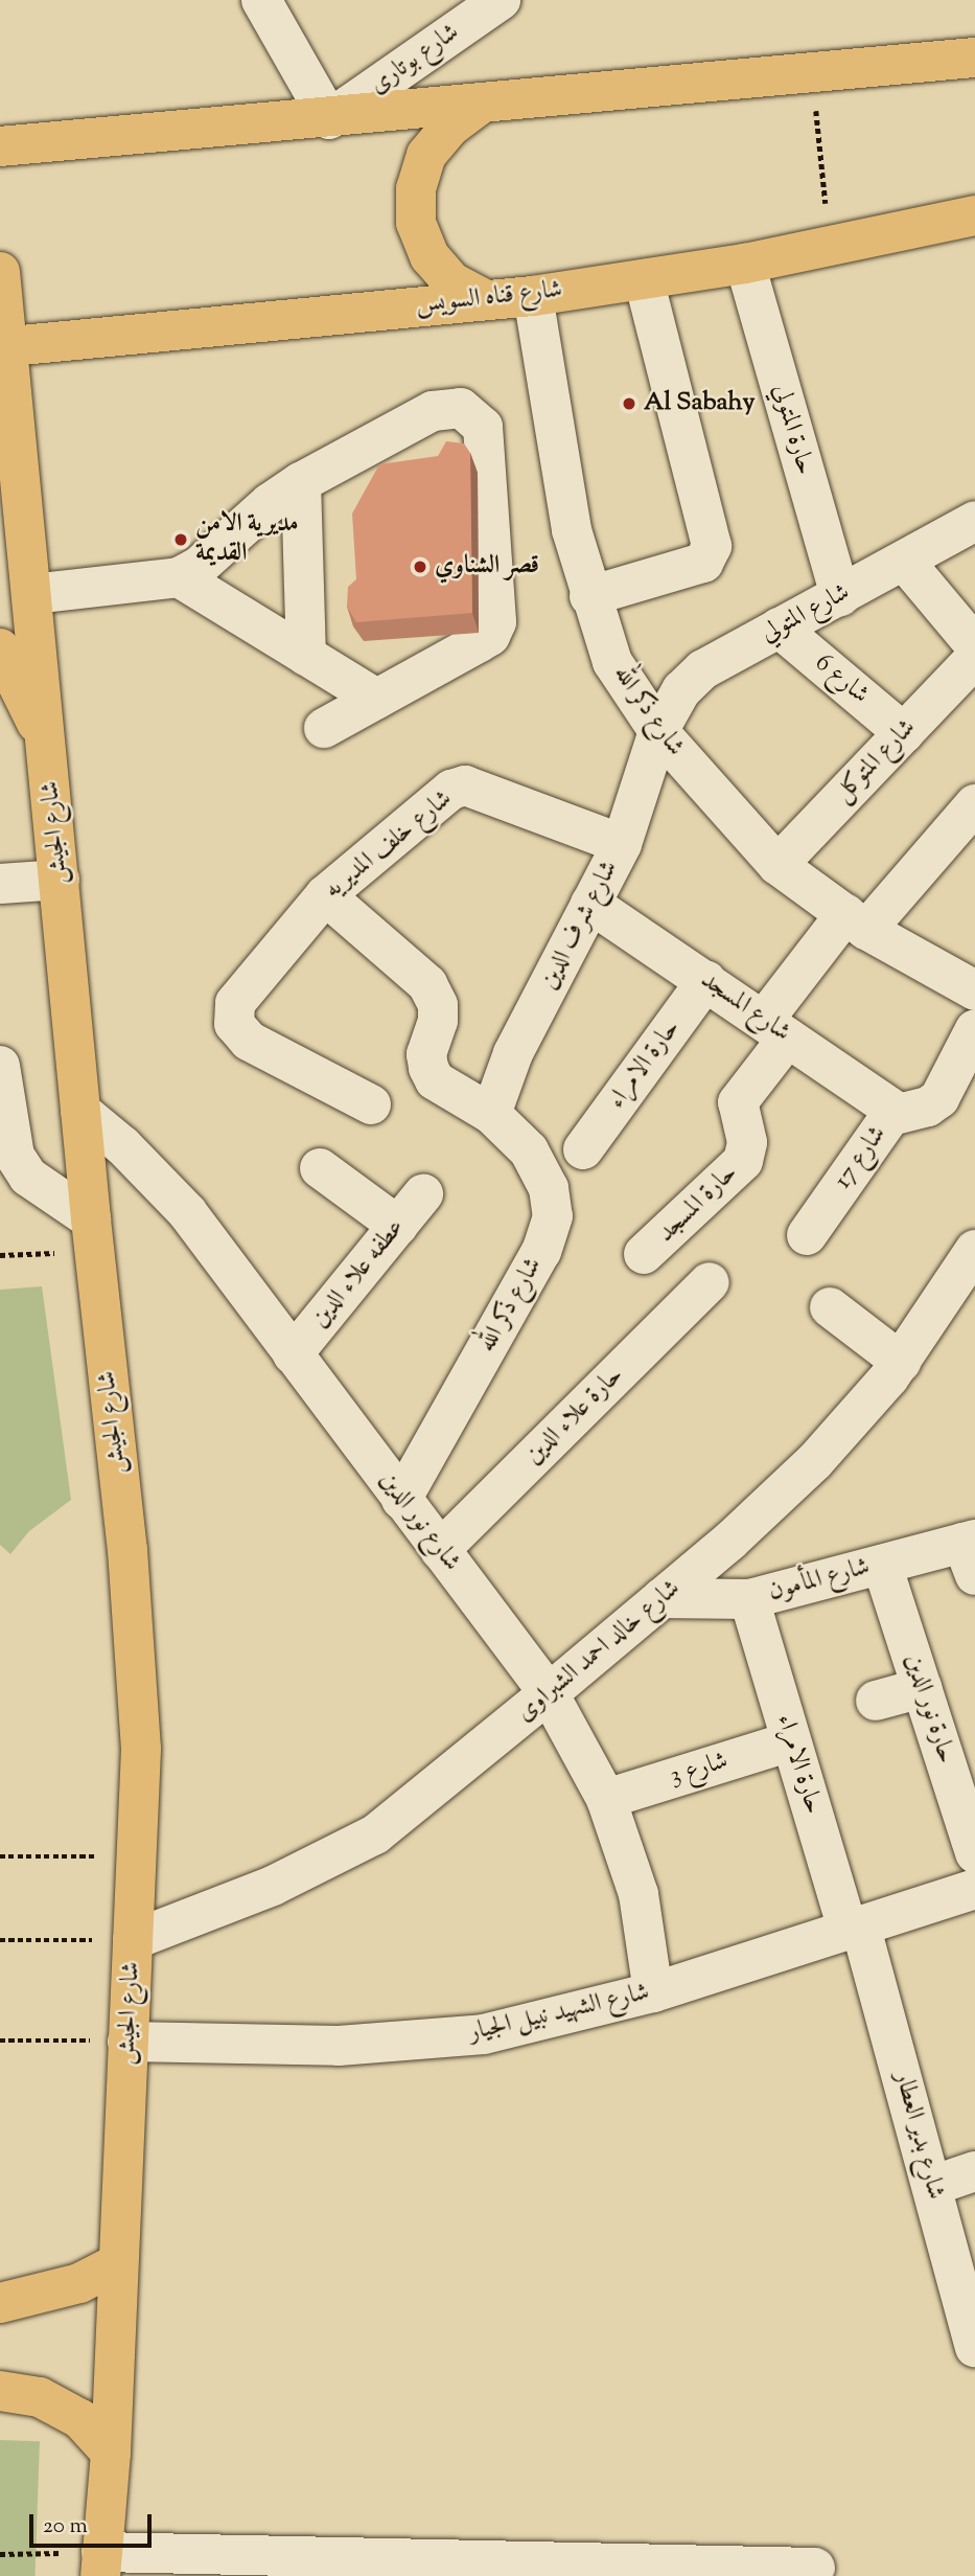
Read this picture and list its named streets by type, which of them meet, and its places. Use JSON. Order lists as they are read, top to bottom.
{
  "streets": {
    "main road": ["شارع قناه السويس", "شارع الجيش"],
    "street": [
      "شارع بوتارى",
      "حارة المتولي",
      "شارع المتولي",
      "شارع 6",
      "شارع ذكر الله",
      "شارع المتوكل",
      "شارع خلف المديريه",
      "شارع شرف الدين",
      "شارع المسجد",
      "حارة الامراء",
      "شارع 17",
      "حارة المسجد",
      "عطفه علاء الدين",
      "حارة علاء الدين",
      "شارع نور الدين",
      "شارع المأمون",
      "شارع خالد احمد الشبراوى",
      "حارة نور الدين",
      "شارع 3",
      "شارع الشهيد نبيل الجيار",
      "شارع بدير العطار"
    ]
  },
  "crossings": [
    ["شارع قناه السويس", "حارة المتولي"],
    ["شارع قناه السويس", "شارع ذكر الله"],
    ["شارع قناه السويس", "شارع الجيش"],
    ["حارة المتولي", "شارع المتولي"],
    ["شارع المتولي", "شارع 6"],
    ["شارع المتولي", "شارع ذكر الله"],
    ["شارع المتولي", "شارع شرف الدين"],
    ["شارع 6", "شارع المتوكل"],
    ["شارع ذكر الله", "شارع المتوكل"],
    ["شارع ذكر الله", "شارع خلف المديريه"],
    ["شارع ذكر الله", "شارع شرف الدين"],
    ["شارع ذكر الله", "شارع نور الدين"],
    ["شارع الجيش", "شارع نور الدين"],
    ["شارع الجيش", "شارع خالد احمد الشبراوى"],
    ["شارع الجيش", "شارع الشهيد نبيل الجيار"],
    ["شارع خلف المديريه", "شارع شرف الدين"],
    ["شارع شرف الدين", "شارع المسجد"],
    ["شارع المسجد", "حارة الامراء"],
    ["شارع المسجد", "شارع 17"],
    ["شارع المسجد", "حارة المسجد"],
    ["حارة الامراء", "شارع المأمون"],
    ["حارة الامراء", "شارع 3"],
    ["حارة الامراء", "شارع الشهيد نبيل الجيار"],
    ["حارة الامراء", "شارع بدير العطار"],
    ["عطفه علاء الدين", "شارع نور الدين"],
    ["حارة علاء الدين", "شارع نور الدين"],
    ["شارع نور الدين", "شارع خالد احمد الشبراوى"],
    ["شارع نور الدين", "شارع 3"],
    ["شارع نور الدين", "شارع الشهيد نبيل الجيار"],
    ["شارع المأمون", "شارع خالد احمد الشبراوى"],
    ["شارع المأمون", "حارة نور الدين"],
    ["شارع الشهيد نبيل الجيار", "شارع بدير العطار"]
  ],
  "places": ["Al Sabahy", "مديرية الامن القديمة", "قصر الشناوي"],
  "scale_bar": "20 m"
}
